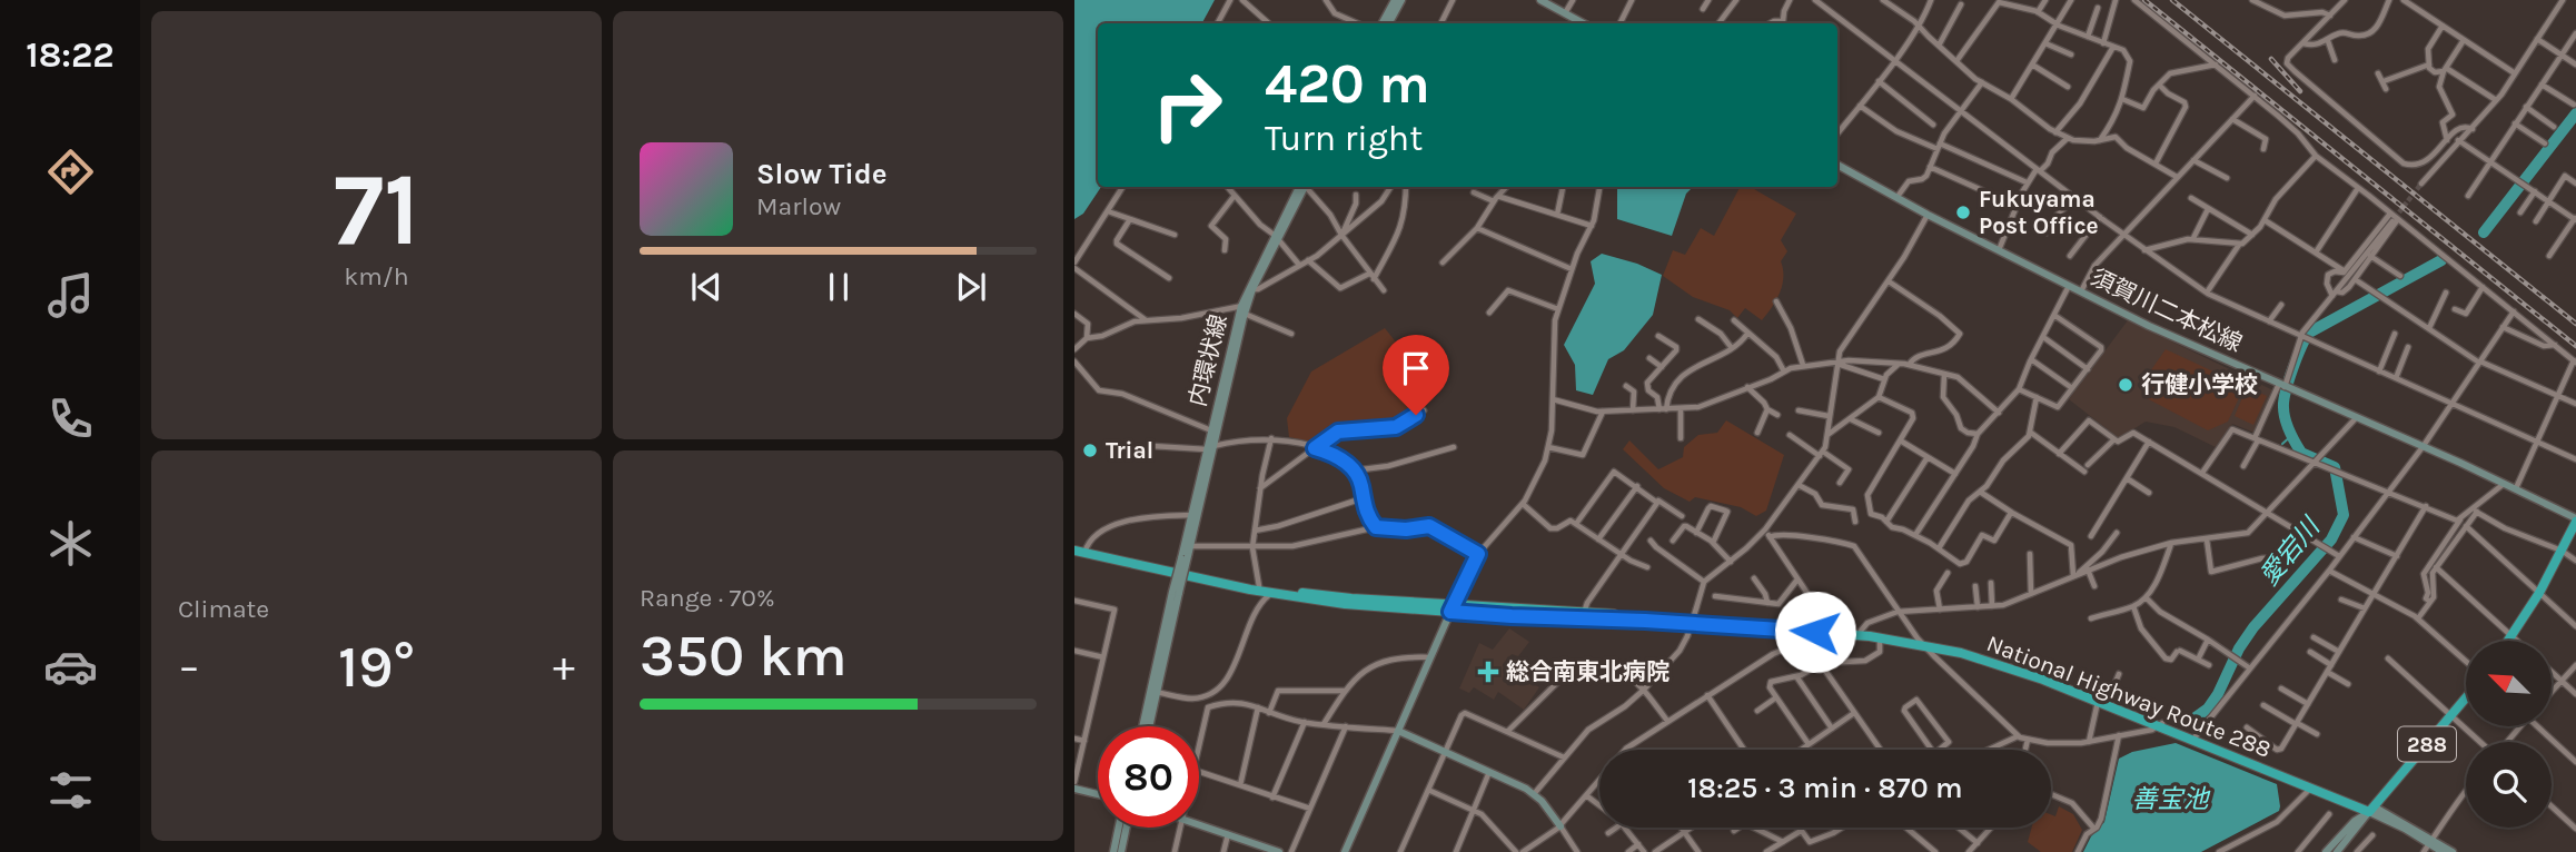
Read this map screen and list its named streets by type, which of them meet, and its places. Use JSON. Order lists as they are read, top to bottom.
{
  "streets": {
    "highway": ["National Highway Route 288", "288"],
    "street": ["須賀川二本松線", "内環状線"]
  },
  "crossings": [
    ["National Highway Route 288", "288"]
  ],
  "water": ["愛宕川", "善宝池"],
  "places": {
    "other": ["Fukuyama Post Office", "行健小学校", "Trial"],
    "health": ["総合南東北病院"]
  },
  "north": "top left",
  "page": {
    "tabs": "18:22",
    "tile": [
      ["71", "km/h"],
      "Climate",
      ["Range · 70%", "350 km"]
    ],
    "turn": ["420 m", "Turn right"],
    "song": ["Slow Tide", "Marlow"],
    "heat": ["−", "19°", "+"],
    "limit": "80",
    "trip": "18:25 · 3 min · 870 m"
  }
}
